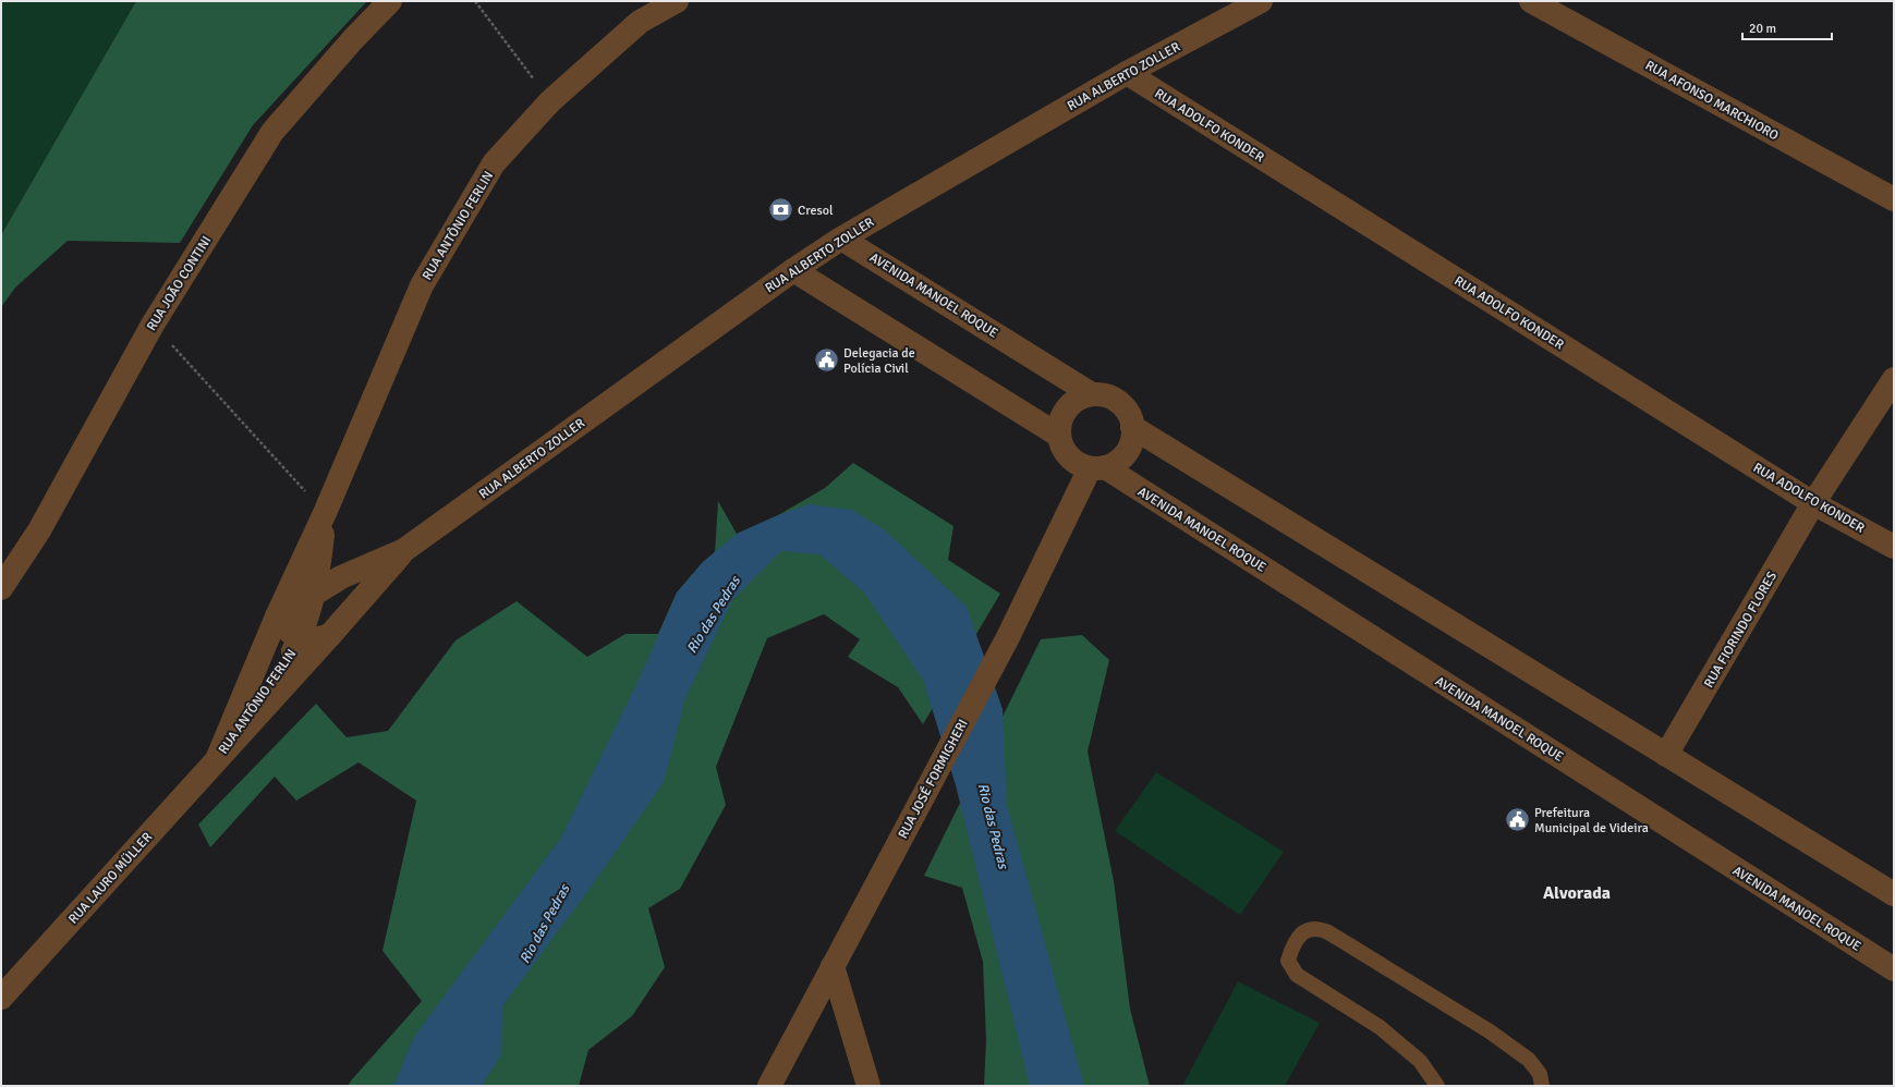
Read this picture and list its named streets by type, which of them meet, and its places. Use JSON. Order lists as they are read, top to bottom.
{
  "streets": {
    "street": [
      "RUA ALBERTO ZOLLER",
      "RUA AFONSO MARCHIORO",
      "RUA ADOLFO KONDER",
      "RUA ANTÔNIO FERLIN",
      "RUA JOÃO CONTINI",
      "AVENIDA MANOEL ROQUE",
      "RUA FIORINDO FLORES",
      "RUA JOSÉ FORMIGHERI",
      "RUA LAURO MÜLLER"
    ]
  },
  "crossings": [
    ["RUA ALBERTO ZOLLER", "RUA ADOLFO KONDER"],
    ["RUA ALBERTO ZOLLER", "RUA ANTÔNIO FERLIN"],
    ["RUA ALBERTO ZOLLER", "AVENIDA MANOEL ROQUE"],
    ["RUA ALBERTO ZOLLER", "RUA LAURO MÜLLER"],
    ["RUA ADOLFO KONDER", "RUA FIORINDO FLORES"],
    ["RUA ANTÔNIO FERLIN", "RUA LAURO MÜLLER"],
    ["AVENIDA MANOEL ROQUE", "RUA JOSÉ FORMIGHERI"]
  ],
  "districts": ["Alvorada"],
  "water": ["Rio das Pedras"],
  "places": {
    "bank": ["Cresol"],
    "public building": ["Delegacia de Polícia Civil", "Prefeitura Municipal de Videira"]
  },
  "scale_bar": "20 m"
}
